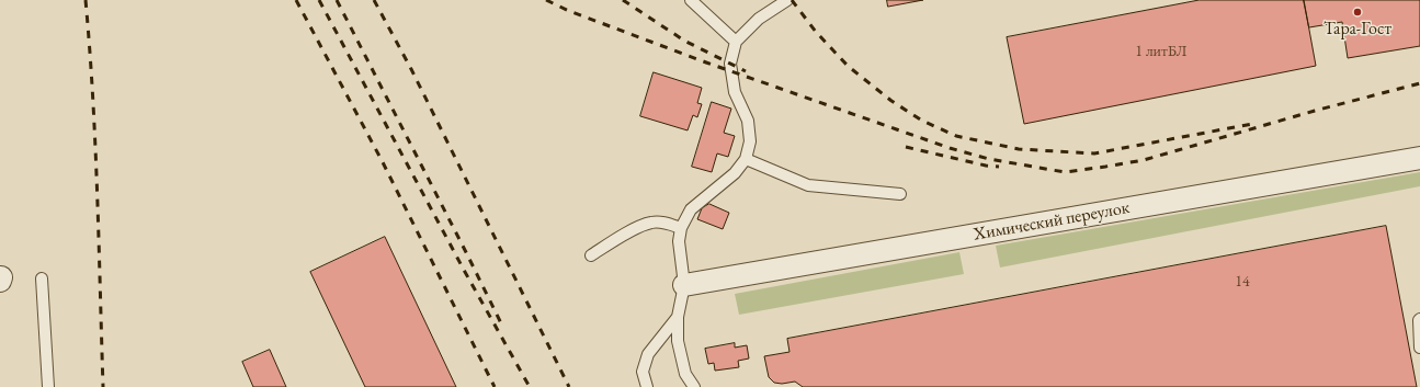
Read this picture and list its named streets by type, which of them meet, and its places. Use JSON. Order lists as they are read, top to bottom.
{
  "streets": {
    "street": ["Химический переулок"]
  },
  "places": ["Тара-Гост"],
  "house_numbers": ["1 литБЛ", "14"]
}
